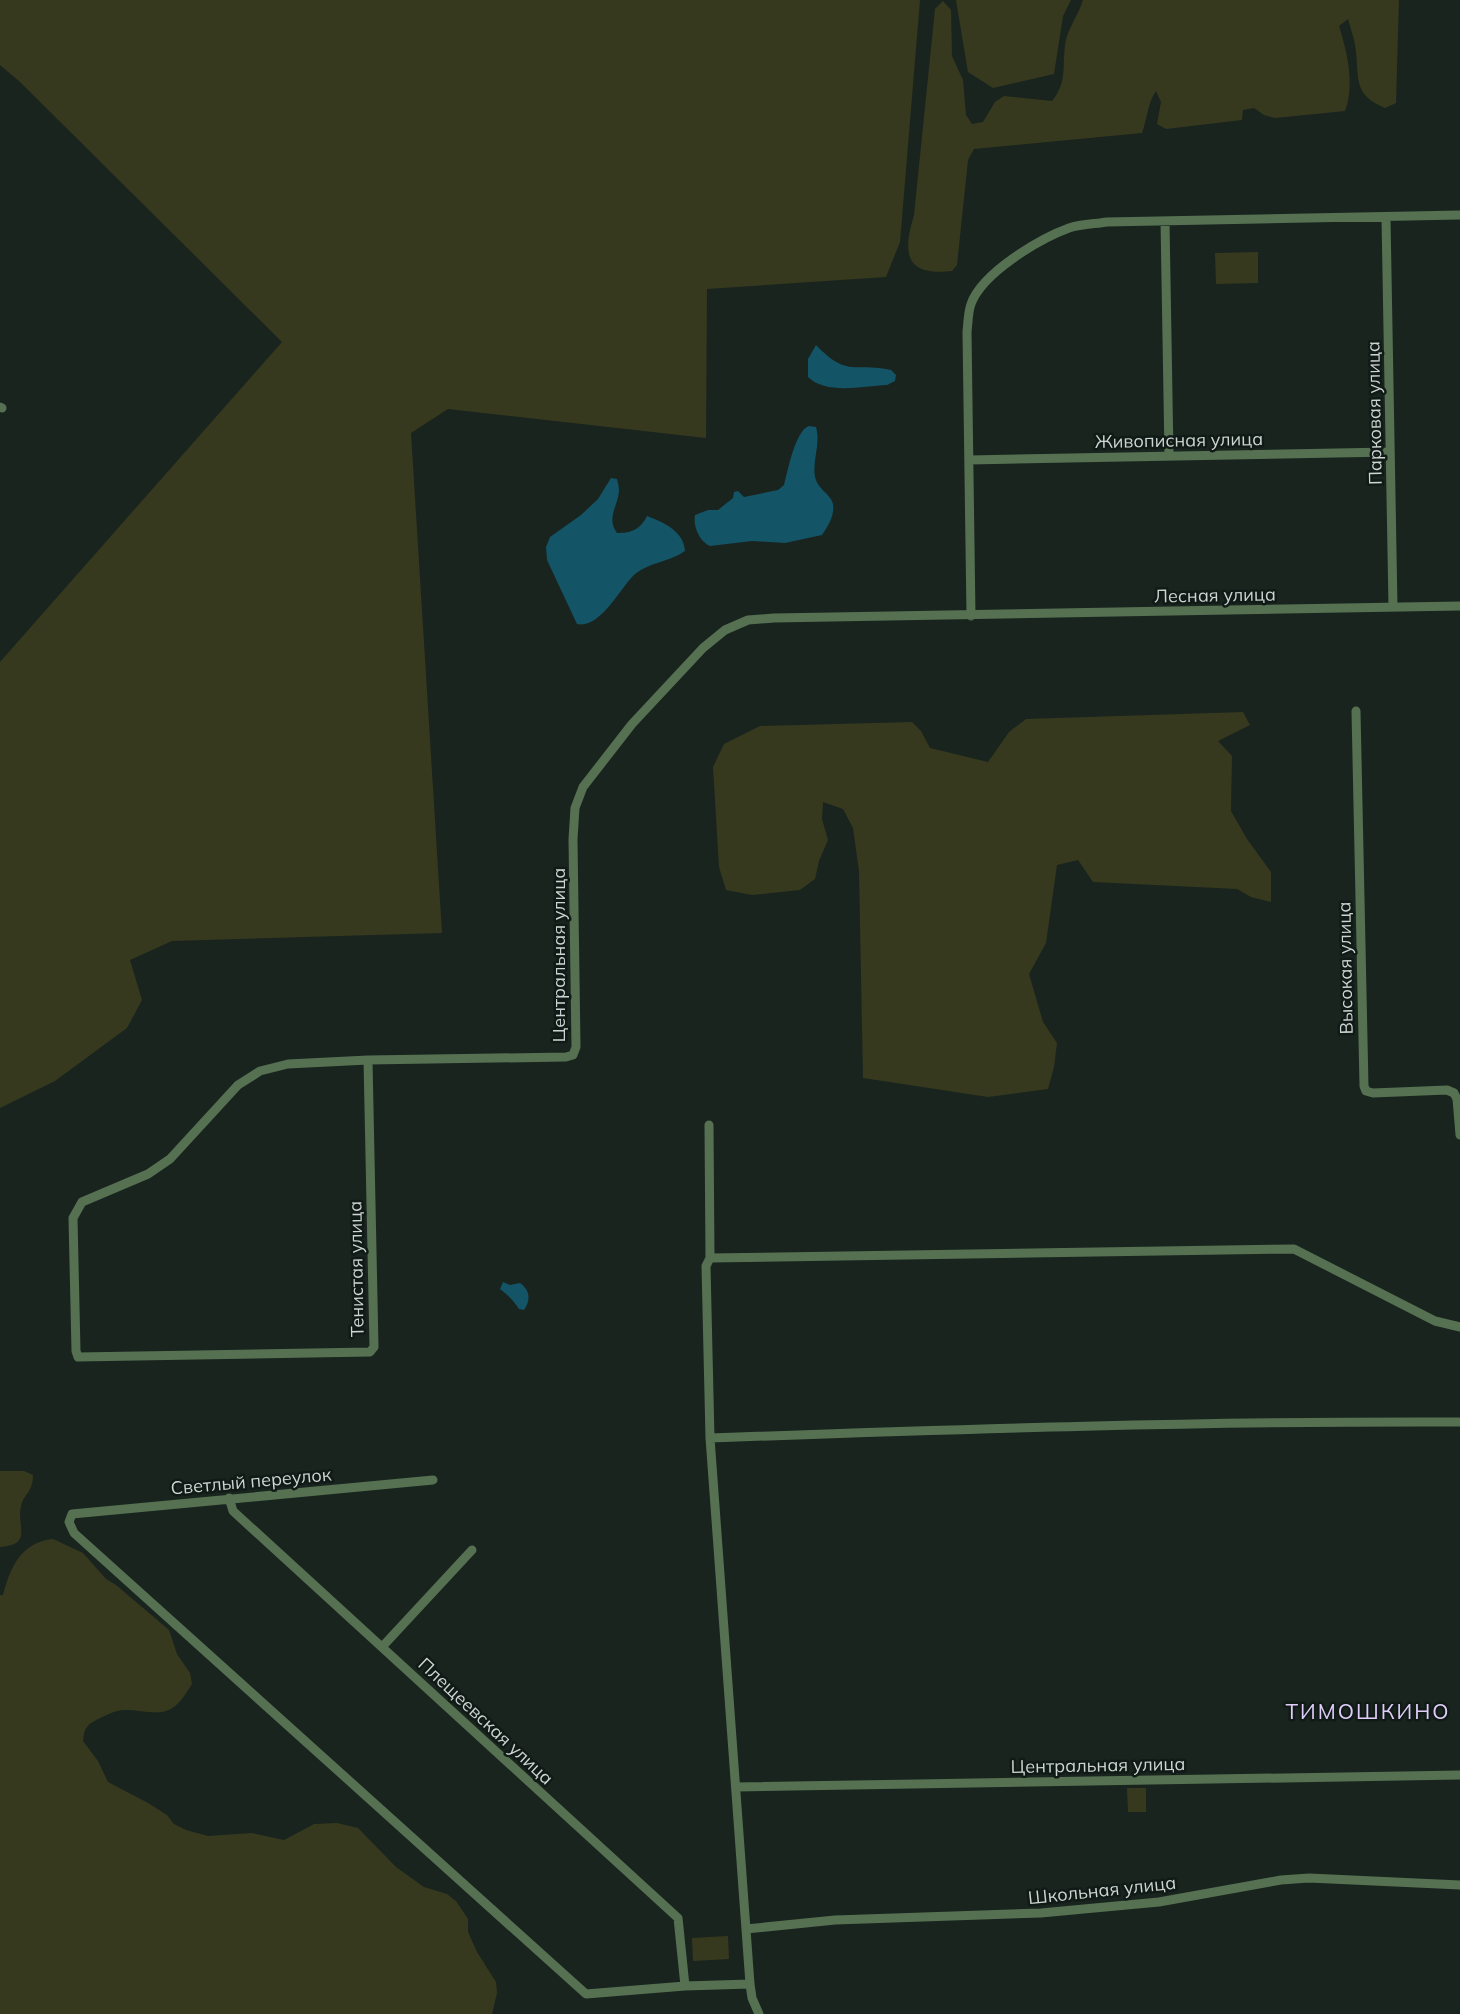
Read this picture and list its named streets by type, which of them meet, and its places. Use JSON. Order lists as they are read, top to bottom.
{
  "streets": {
    "street": [
      "Парковая улица",
      "Живописная улица",
      "Лесная улица",
      "Центральная улица",
      "Высокая улица",
      "Тенистая улица",
      "Светлый переулок",
      "Плещеевская улица",
      "Школьная улица"
    ]
  },
  "crossings": [
    ["Парковая улица", "Живописная улица"],
    ["Парковая улица", "Лесная улица"],
    ["Лесная улица", "Центральная улица"],
    ["Центральная улица", "Тенистая улица"],
    ["Светлый переулок", "Плещеевская улица"]
  ],
  "districts": ["ТИМОШКИНО"]
}
